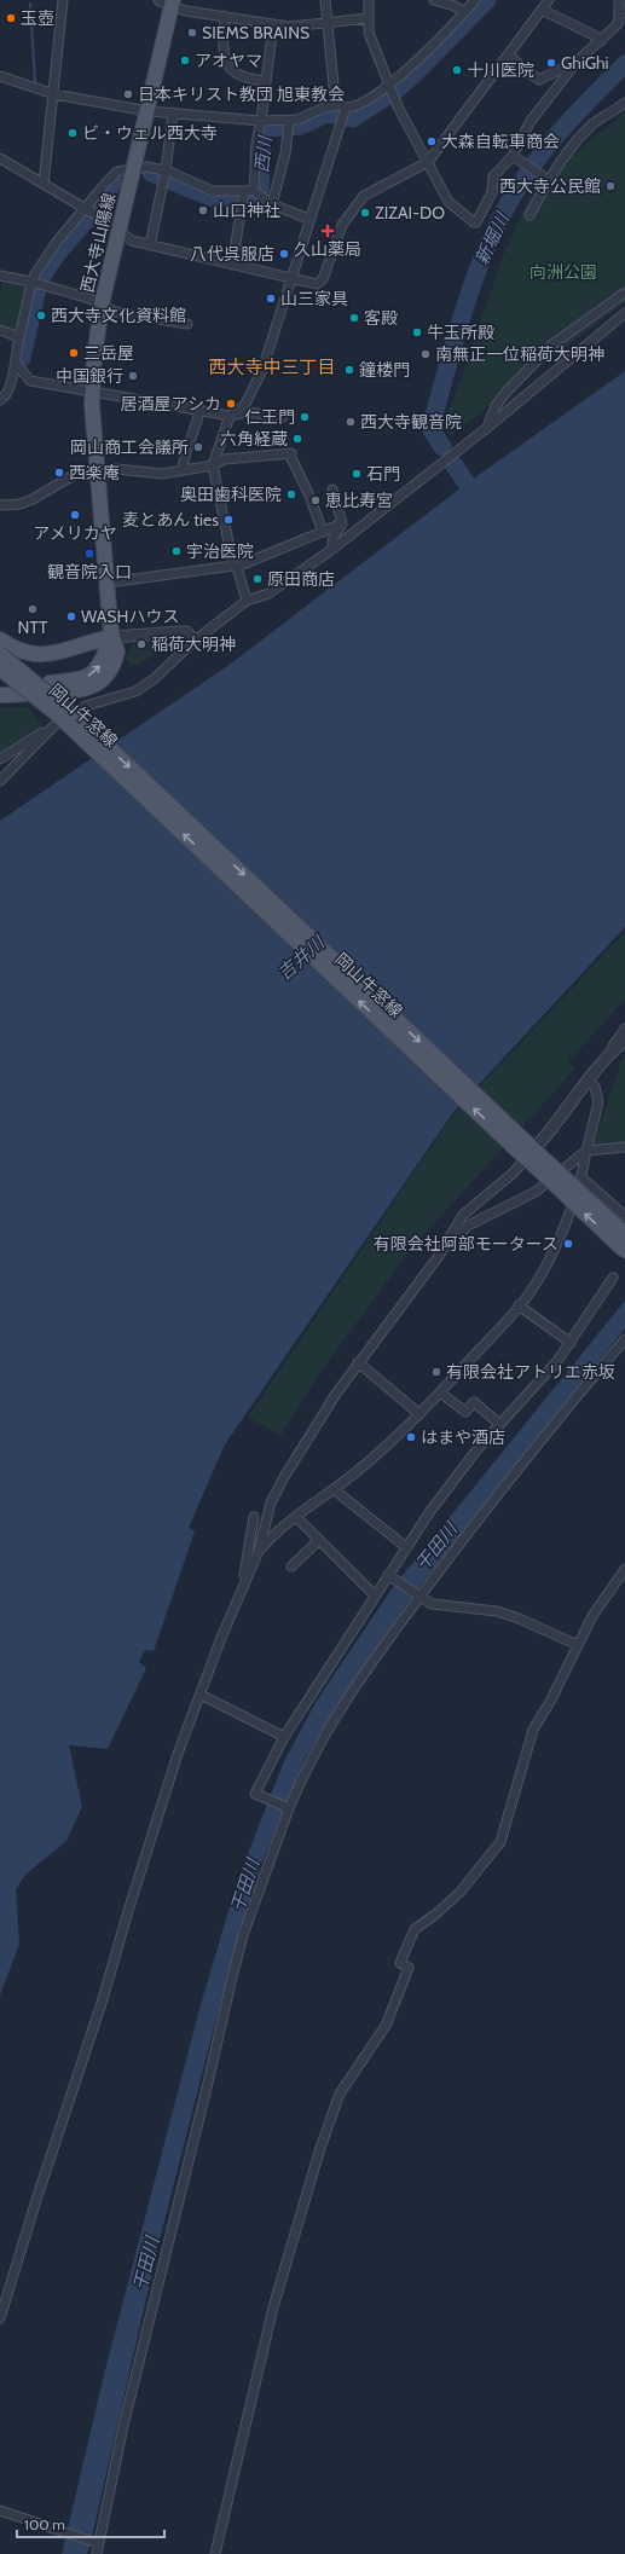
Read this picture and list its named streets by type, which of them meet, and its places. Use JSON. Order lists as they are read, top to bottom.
{
  "streets": {
    "main road": ["西大寺山陽線", "岡山牛窓線"]
  },
  "districts": ["西大寺中三丁目"],
  "water": [
    "西川",
    "新堀川",
    "吉井川",
    "干田川"
  ],
  "parks": ["向洲公園"],
  "places": {
    "other": [
      "玉壺",
      "SIEMS BRAINS",
      "アオヤマ",
      "GhiGhi",
      "十川医院",
      "日本キリスト教団 旭東教会",
      "ビ・ウェル西大寺",
      "大森自転車商会",
      "西大寺公民館",
      "山口神社",
      "ZIZAI‐DO",
      "八代呉服店",
      "山三家具",
      "西大寺文化資料館",
      "客殿",
      "牛玉所殿",
      "三岳屋",
      "南無正一位稲荷大明神",
      "鐘楼門",
      "中国銀行",
      "居酒屋アシカ",
      "仁王門",
      "西大寺観音院",
      "六角経蔵",
      "岡山商工会議所",
      "西楽庵",
      "石門",
      "奥田歯科医院",
      "恵比寿宮",
      "アメリカヤ",
      "麦とあん ties",
      "宇治医院",
      "原田商店",
      "NTT",
      "WASHハウス",
      "稲荷大明神",
      "有限会社阿部モータース",
      "有限会社アトリエ赤坂",
      "はまや酒店"
    ],
    "health": ["久山薬局"],
    "transit": ["観音院入口"]
  },
  "scale_bar": "100 m"
}
